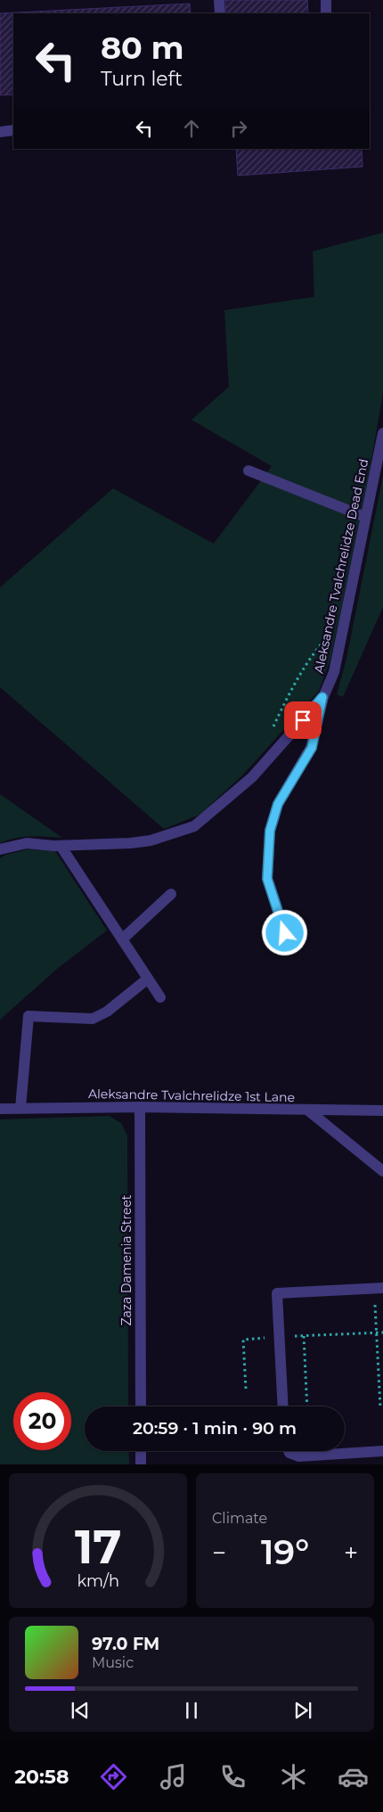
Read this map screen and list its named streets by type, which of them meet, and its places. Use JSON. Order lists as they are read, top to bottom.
{
  "streets": {
    "street": ["Aleksandre Tvalchrelidze Dead End", "Aleksandre Tvalchrelidze 1st Lane", "Zaza Damenia Street"]
  },
  "crossings": [
    ["Aleksandre Tvalchrelidze 1st Lane", "Zaza Damenia Street"]
  ],
  "page": {
    "turn": ["80 m", "Turn left"],
    "limit": "20",
    "trip": "20:59 · 1 min · 90 m",
    "tile": "Climate",
    "heat": ["−", "19°", "+"],
    "song": ["97.0 FM", "Music"],
    "tabs": "20:58",
    "gauge": ["17", "km/h"]
  }
}
